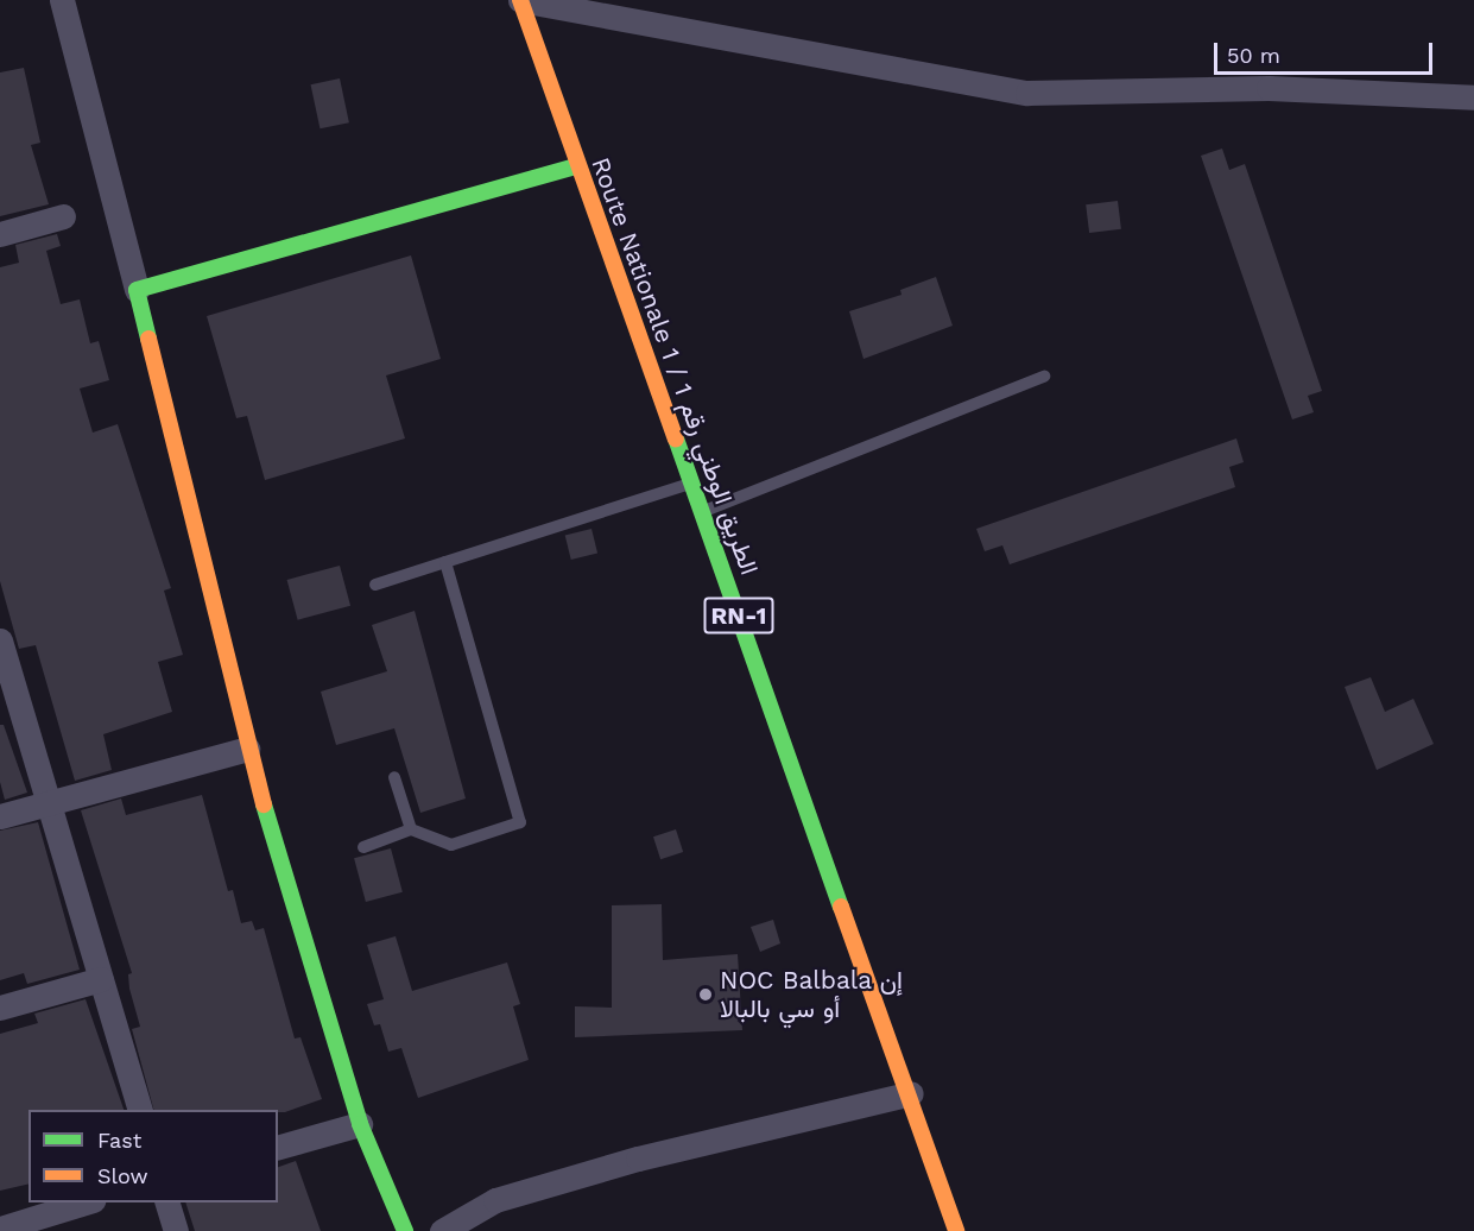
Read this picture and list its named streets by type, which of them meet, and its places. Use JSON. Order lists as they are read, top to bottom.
{
  "streets": {
    "street": ["Route Nationale 1 / الطريق الوطني رقم 1", "RN-1"]
  },
  "places": ["NOC Balbala إن أو سي بالبالا"],
  "legend": ["Fast", "Slow"],
  "scale_bar": "50 m"
}
